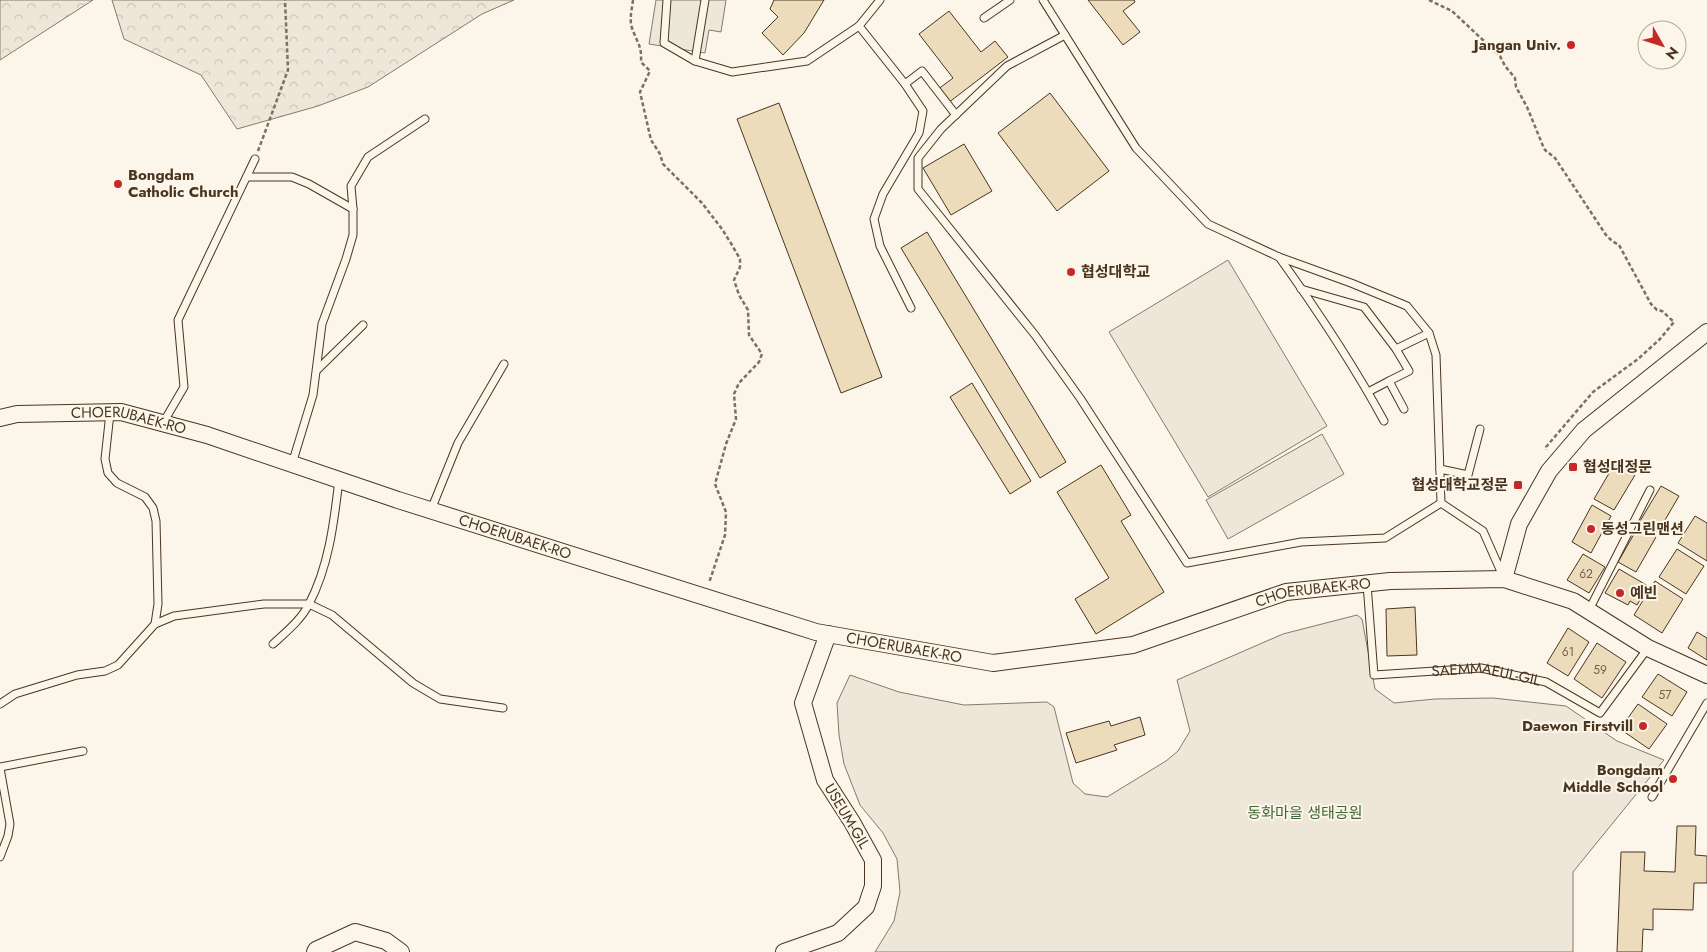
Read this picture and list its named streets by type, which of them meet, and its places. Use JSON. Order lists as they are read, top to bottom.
{
  "streets": {
    "street": ["CHOERUBAEK-RO", "USEUM-GIL"],
    "lane": ["SAEMMAEUL-GIL"]
  },
  "crossings": [
    ["CHOERUBAEK-RO", "SAEMMAEUL-GIL"],
    ["CHOERUBAEK-RO", "USEUM-GIL"]
  ],
  "parks": ["동화마을 생태공원"],
  "places": {
    "other": [
      "Jangan Univ.",
      "Bongdam Catholic Church",
      "협성대학교",
      "동성그린맨션",
      "예빈",
      "Daewon Firstvill",
      "Bongdam Middle School"
    ],
    "transit": ["협성대정문", "협성대학교정문"]
  },
  "house_numbers": [
    "62",
    "61",
    "59",
    "57"
  ],
  "north": "bottom right"
}
